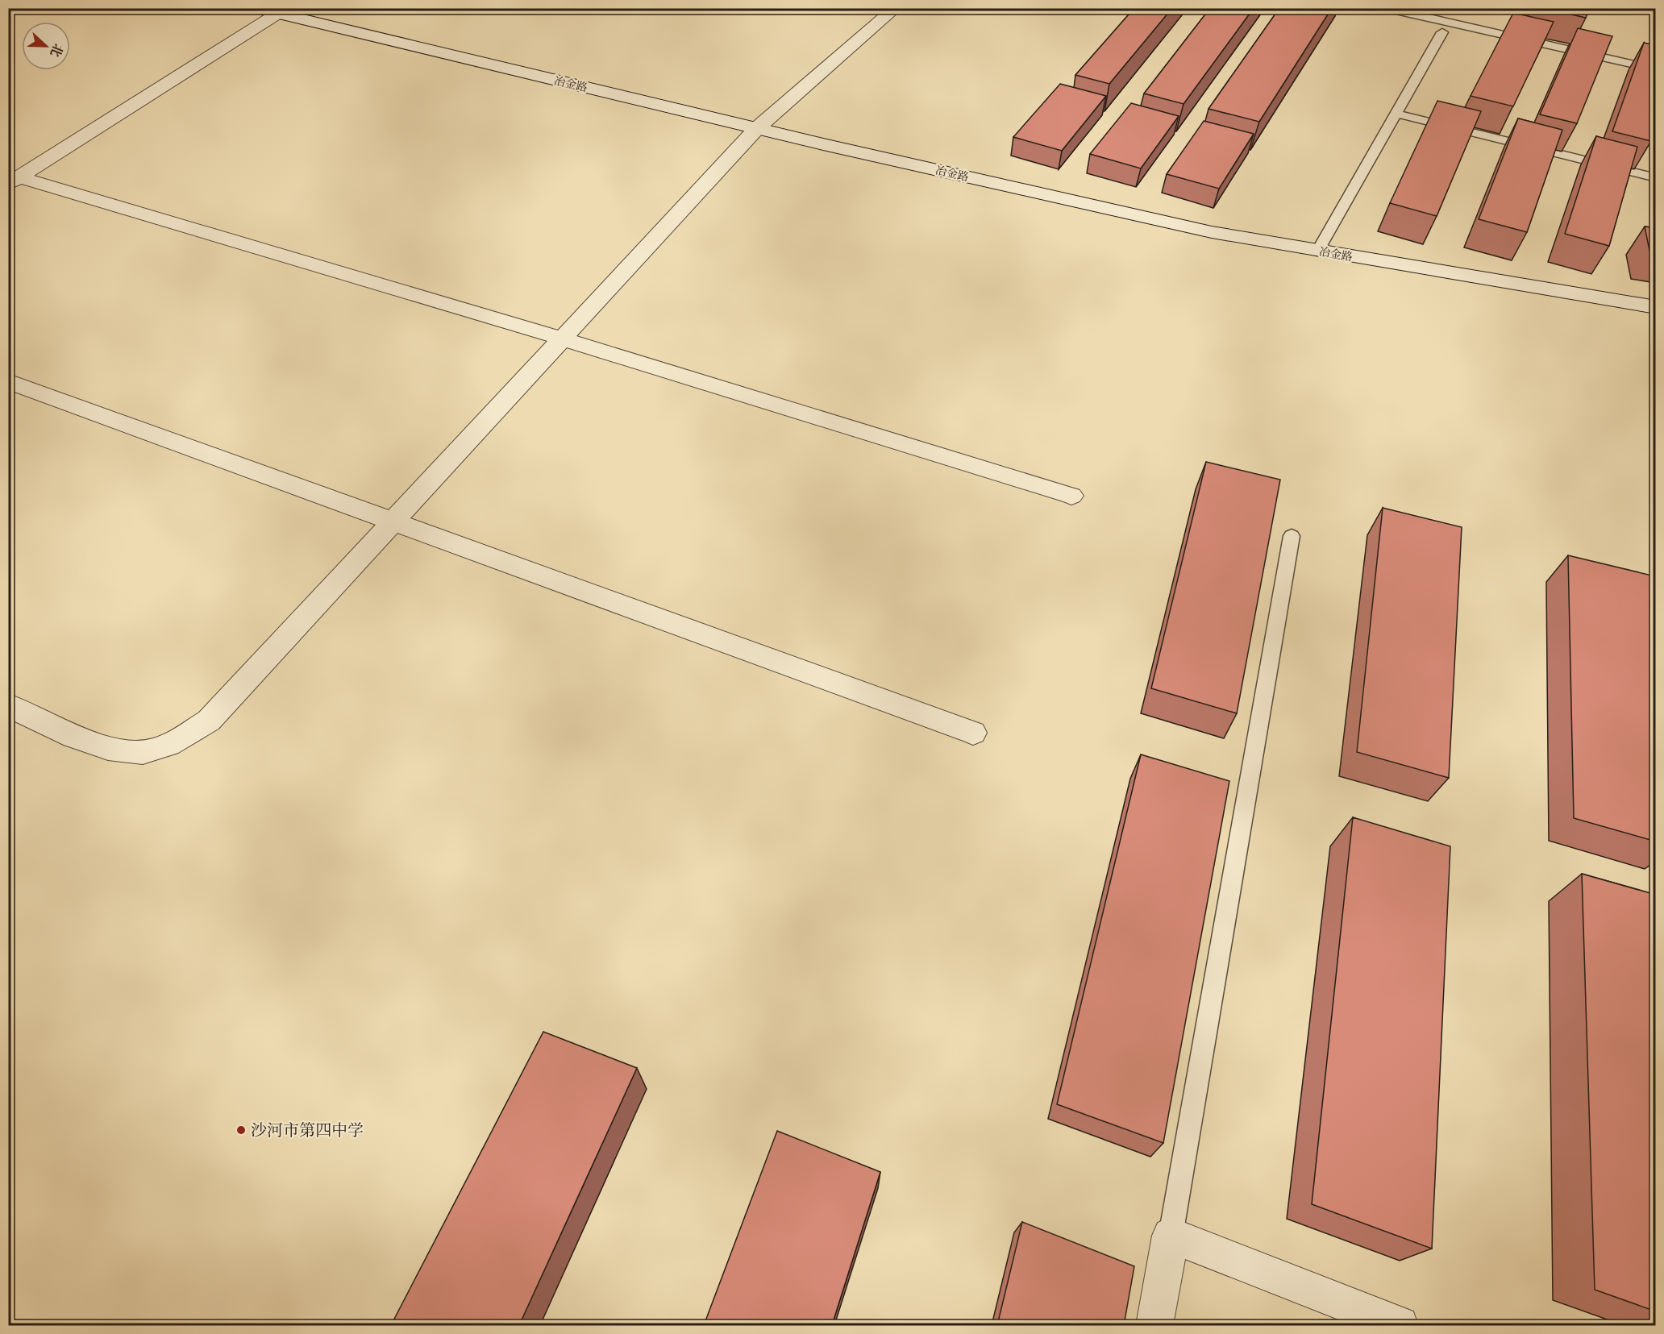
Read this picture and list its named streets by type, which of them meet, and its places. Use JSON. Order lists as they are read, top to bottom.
{
  "streets": {
    "street": ["冶金路"]
  },
  "places": ["沙河市第四中学"],
  "north": "right"
}
